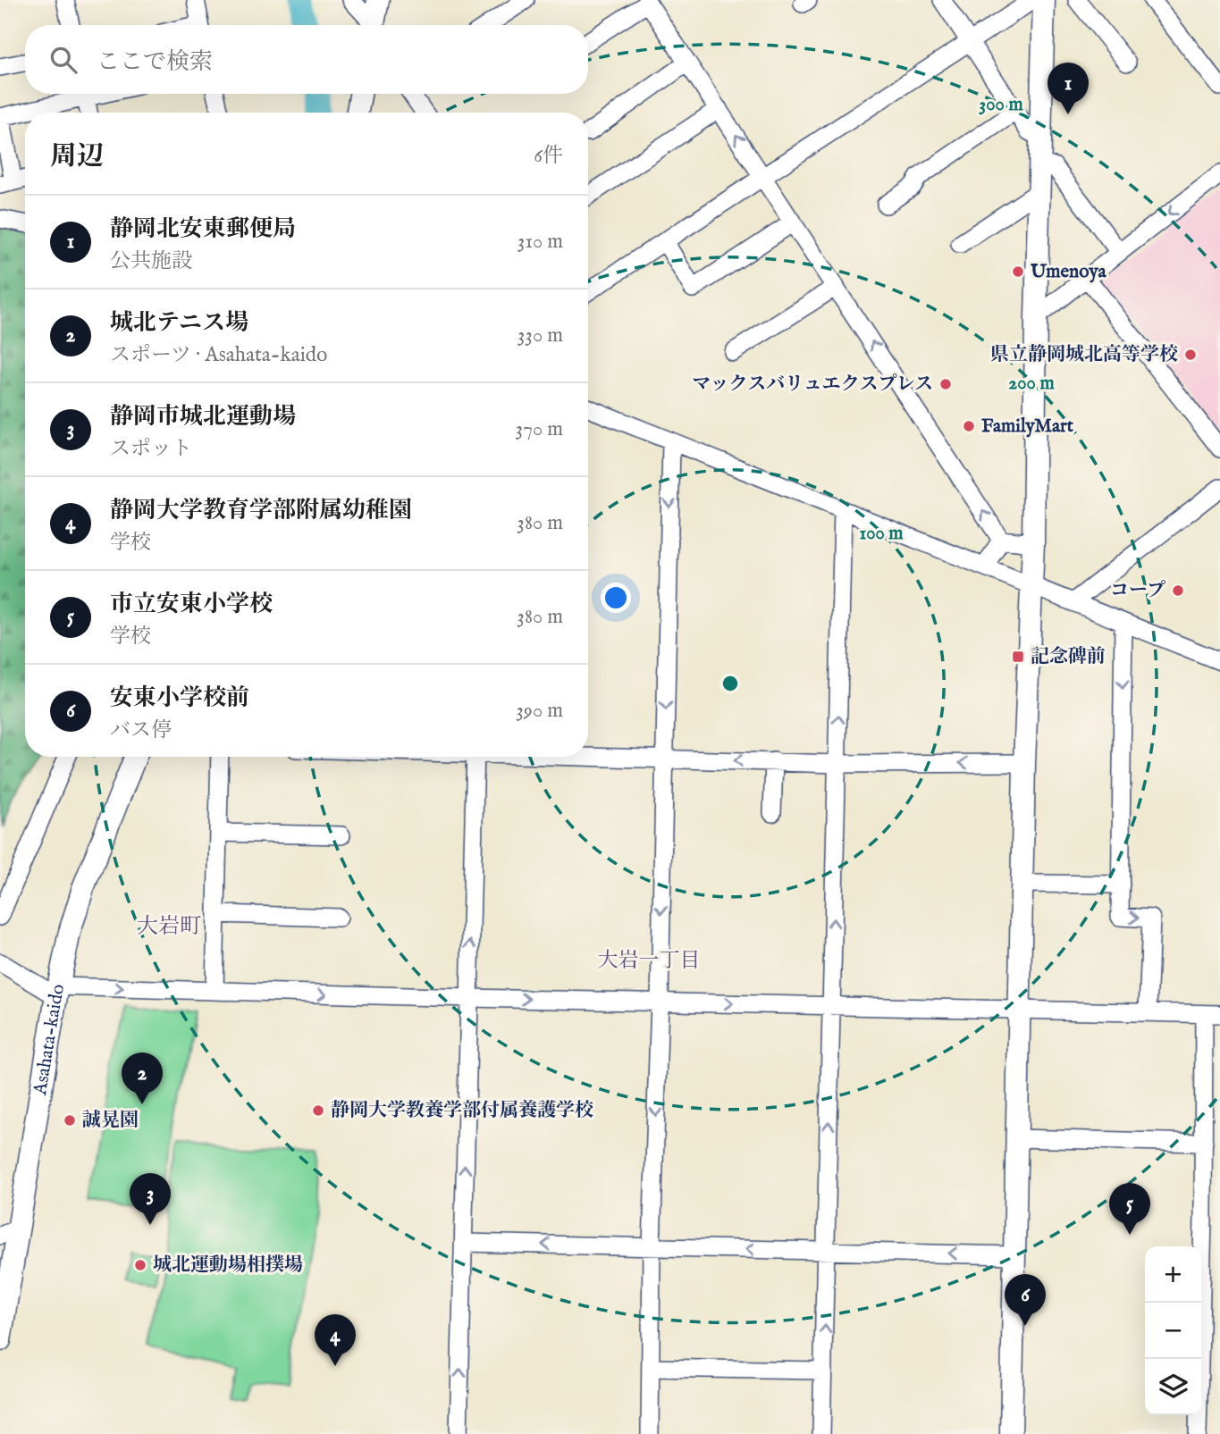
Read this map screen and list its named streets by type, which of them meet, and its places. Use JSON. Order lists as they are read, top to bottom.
{
  "streets": {
    "street": ["Asahata-kaido"]
  },
  "districts": ["大岩町", "大岩一丁目"],
  "places": {
    "other": [
      "Umenoya",
      "県立静岡城北高等学校",
      "マックスバリュエクスプレス",
      "FamilyMart",
      "コープ",
      "静岡大学教養学部付属養護学校",
      "誠晃園",
      "城北運動場相撲場"
    ],
    "transit": ["記念碑前"]
  },
  "page": {
    "search": "ここで検索",
    "pins": [
      "1",
      "2",
      "3",
      "5",
      "6",
      "4"
    ],
    "heading": ["周辺", "6件"],
    "list": [
      {
        "mark": "1",
        "name": "静岡北安東郵便局",
        "note": "公共施設",
        "value": "310 m"
      },
      {
        "mark": "2",
        "name": "城北テニス場",
        "note": "スポーツ · Asahata-kaido",
        "value": "330 m"
      },
      {
        "mark": "3",
        "name": "静岡市城北運動場",
        "note": "スポット",
        "value": "370 m"
      },
      {
        "mark": "4",
        "name": "静岡大学教育学部附属幼稚園",
        "note": "学校",
        "value": "380 m"
      },
      {
        "mark": "5",
        "name": "市立安東小学校",
        "note": "学校",
        "value": "380 m"
      },
      {
        "mark": "6",
        "name": "安東小学校前",
        "note": "バス停",
        "value": "390 m"
      }
    ],
    "map_buttons": ["+", "−"]
  },
  "rings": ["300 m", "200 m", "100 m"]
}
